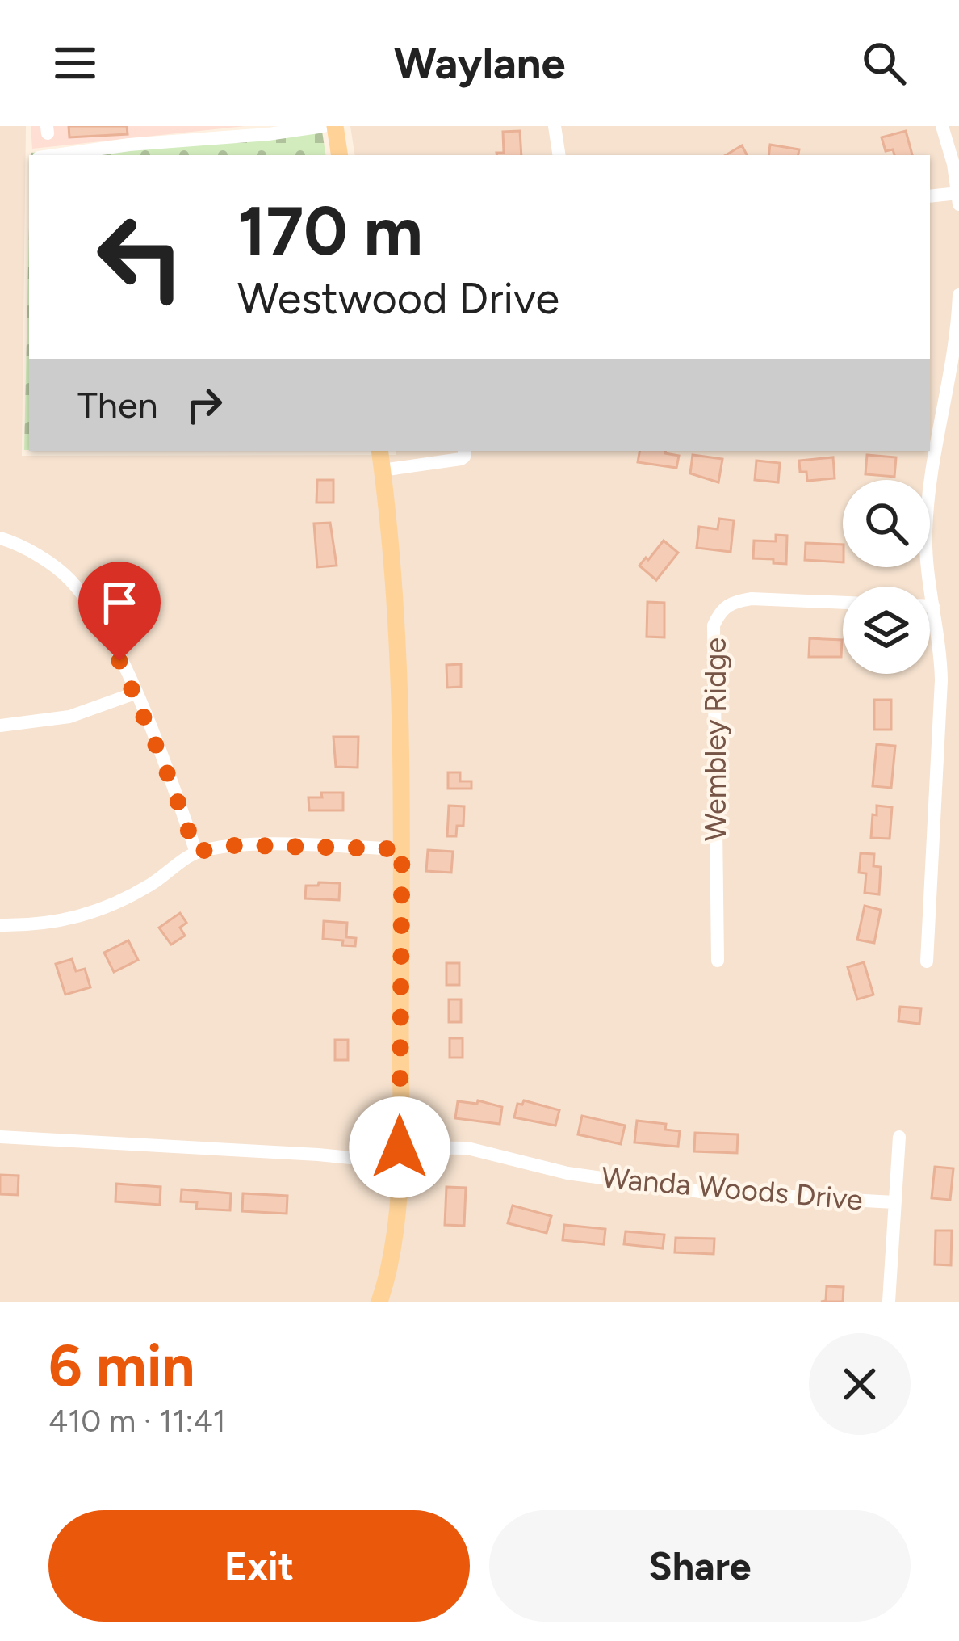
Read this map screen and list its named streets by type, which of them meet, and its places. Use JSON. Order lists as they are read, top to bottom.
{
  "streets": {
    "street": ["Wembley Ridge", "Wanda Woods Drive"]
  },
  "page": {
    "header": "Waylane",
    "turn": ["170 m", "Westwood Drive"],
    "then": "Then",
    "heading": ["6 min", "410 m · 11:41"],
    "buttons": ["Exit", "Share"]
  }
}
